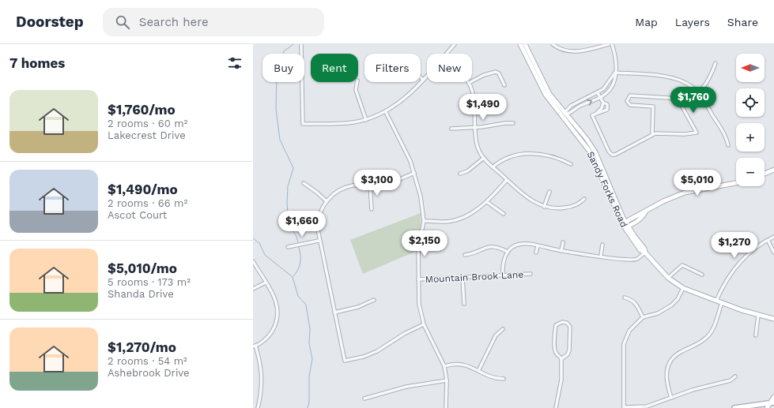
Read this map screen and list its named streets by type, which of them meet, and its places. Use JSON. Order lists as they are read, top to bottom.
{
  "streets": {
    "street": ["Sandy Forks Road", "Mountain Brook Lane"]
  },
  "north": "left",
  "page": {
    "header": "Doorstep",
    "search": "Search here",
    "nav": ["Map", "Layers", "Share"],
    "heading": "7 homes",
    "map_buttons": ["+", "−"],
    "chip": [
      "Buy",
      "Rent",
      "Filters",
      "New"
    ],
    "list": [
      {
        "name": "$1,760/mo",
        "note": "2 rooms · 60 m² · Lakecrest Drive"
      },
      {
        "name": "$1,490/mo",
        "note": "2 rooms · 66 m² · Ascot Court"
      },
      {
        "name": "$5,010/mo",
        "note": "5 rooms · 173 m² · Shanda Drive"
      },
      {
        "name": "$1,270/mo",
        "note": "2 rooms · 54 m² · Ashebrook Drive"
      }
    ],
    "price": [
      "$1,760",
      "$1,490",
      "$3,100",
      "$5,010",
      "$1,660",
      "$2,150",
      "$1,270"
    ]
  }
}
